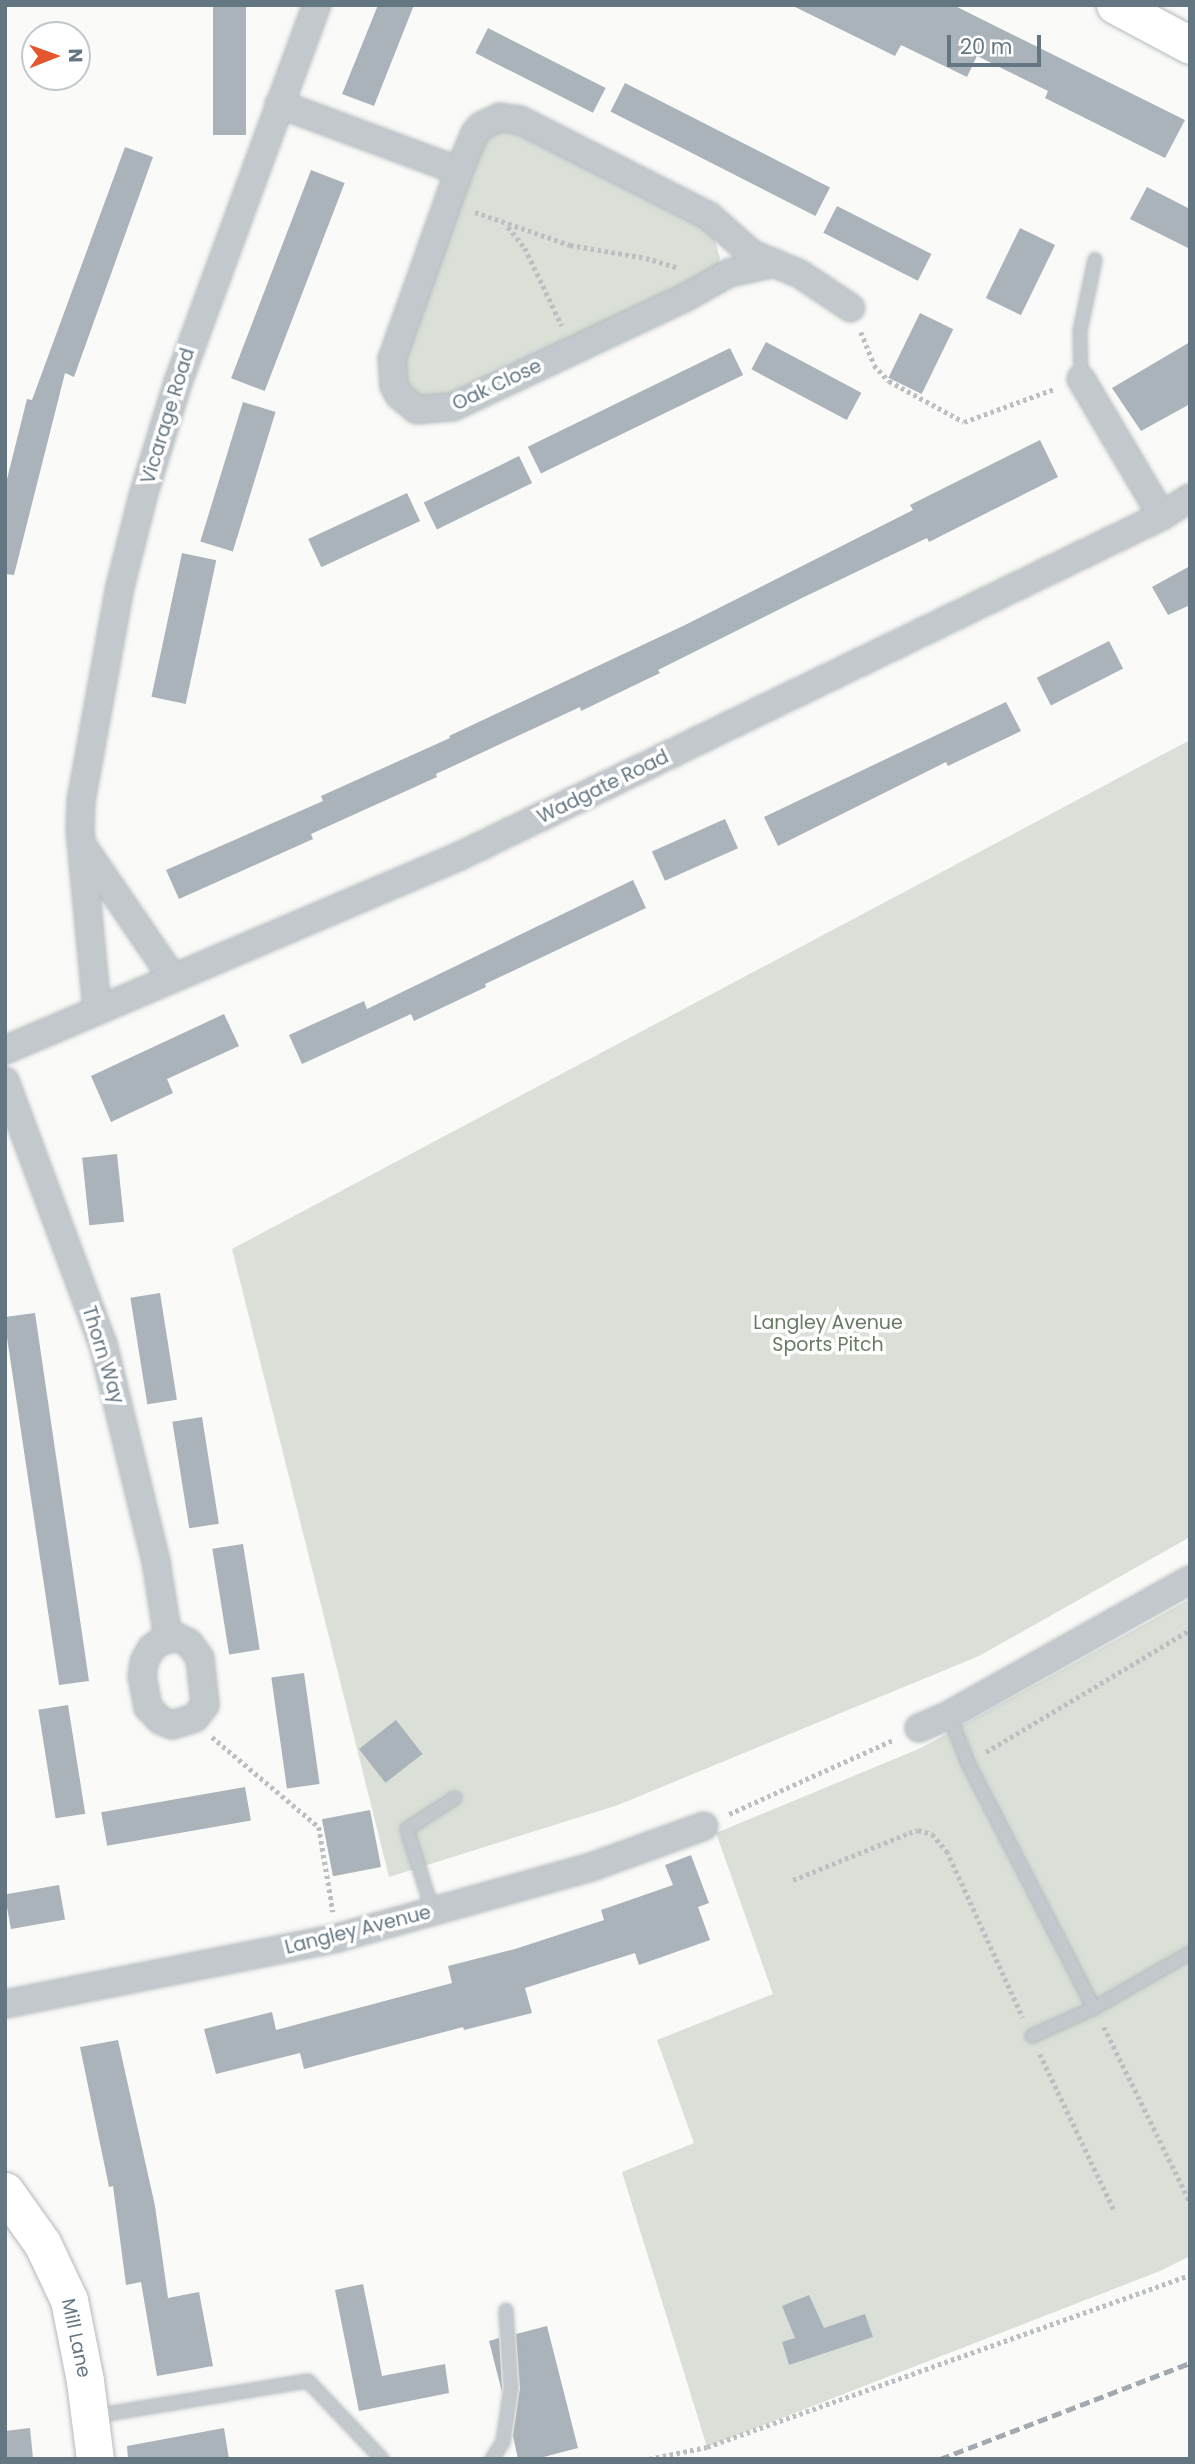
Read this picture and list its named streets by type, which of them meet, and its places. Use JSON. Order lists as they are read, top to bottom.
{
  "streets": {
    "street": [
      "Oak Close",
      "Vicarage Road",
      "Wadgate Road",
      "Thorn Way",
      "Langley Avenue",
      "Mill Lane"
    ]
  },
  "crossings": [
    ["Vicarage Road", "Wadgate Road"]
  ],
  "parks": ["Langley Avenue Sports Pitch"],
  "scale_bar": "20 m",
  "north": "right"
}
